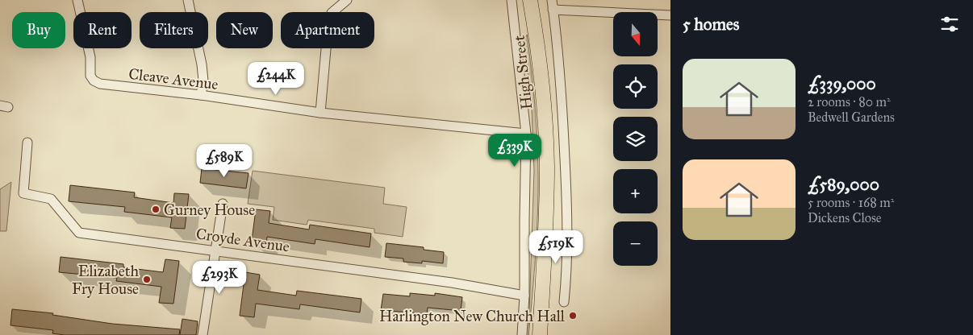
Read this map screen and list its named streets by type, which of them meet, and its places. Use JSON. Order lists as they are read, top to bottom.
{
  "streets": {
    "main road": ["High Street"],
    "street": ["Cleave Avenue", "Croyde Avenue"]
  },
  "places": ["Gurney House", "Elizabeth Fry House", "Harlington New Church Hall"],
  "north": "bottom",
  "page": {
    "heading": "5 homes",
    "map_buttons": ["+", "−"],
    "chip": [
      "Buy",
      "Rent",
      "Filters",
      "New",
      "Apartment"
    ],
    "list": [
      {
        "name": "£339,000",
        "note": "2 rooms · 80 m² · Bedwell Gardens"
      },
      {
        "name": "£589,000",
        "note": "5 rooms · 168 m² · Dickens Close"
      }
    ],
    "price": [
      "£244K",
      "£339K",
      "£589K",
      "£519K",
      "£293K"
    ]
  }
}
